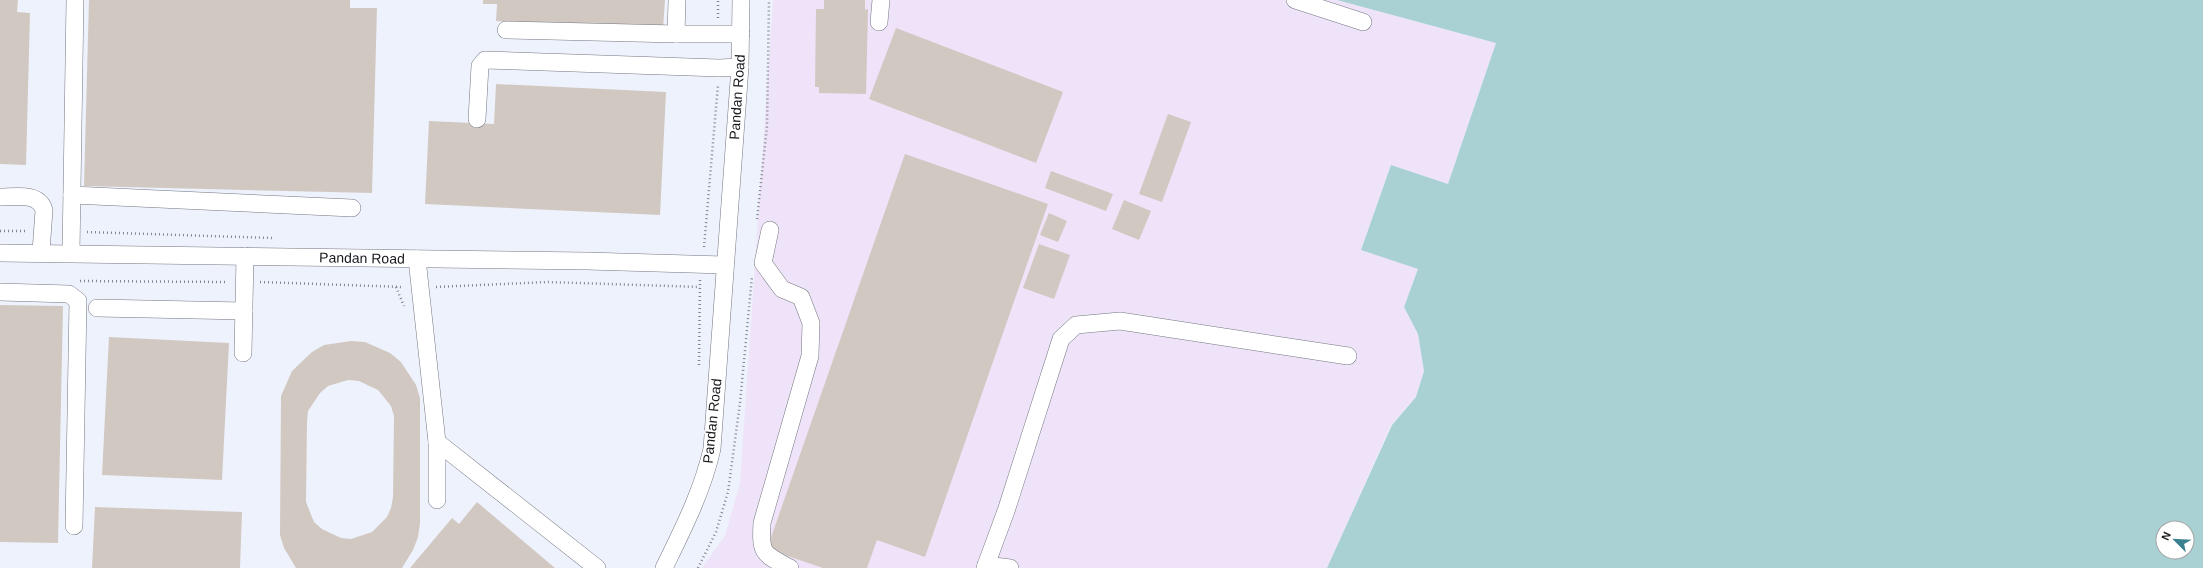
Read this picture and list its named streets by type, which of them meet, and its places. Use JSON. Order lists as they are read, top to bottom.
{
  "streets": {
    "street": ["Pandan Road"]
  },
  "north": "top left"
}
